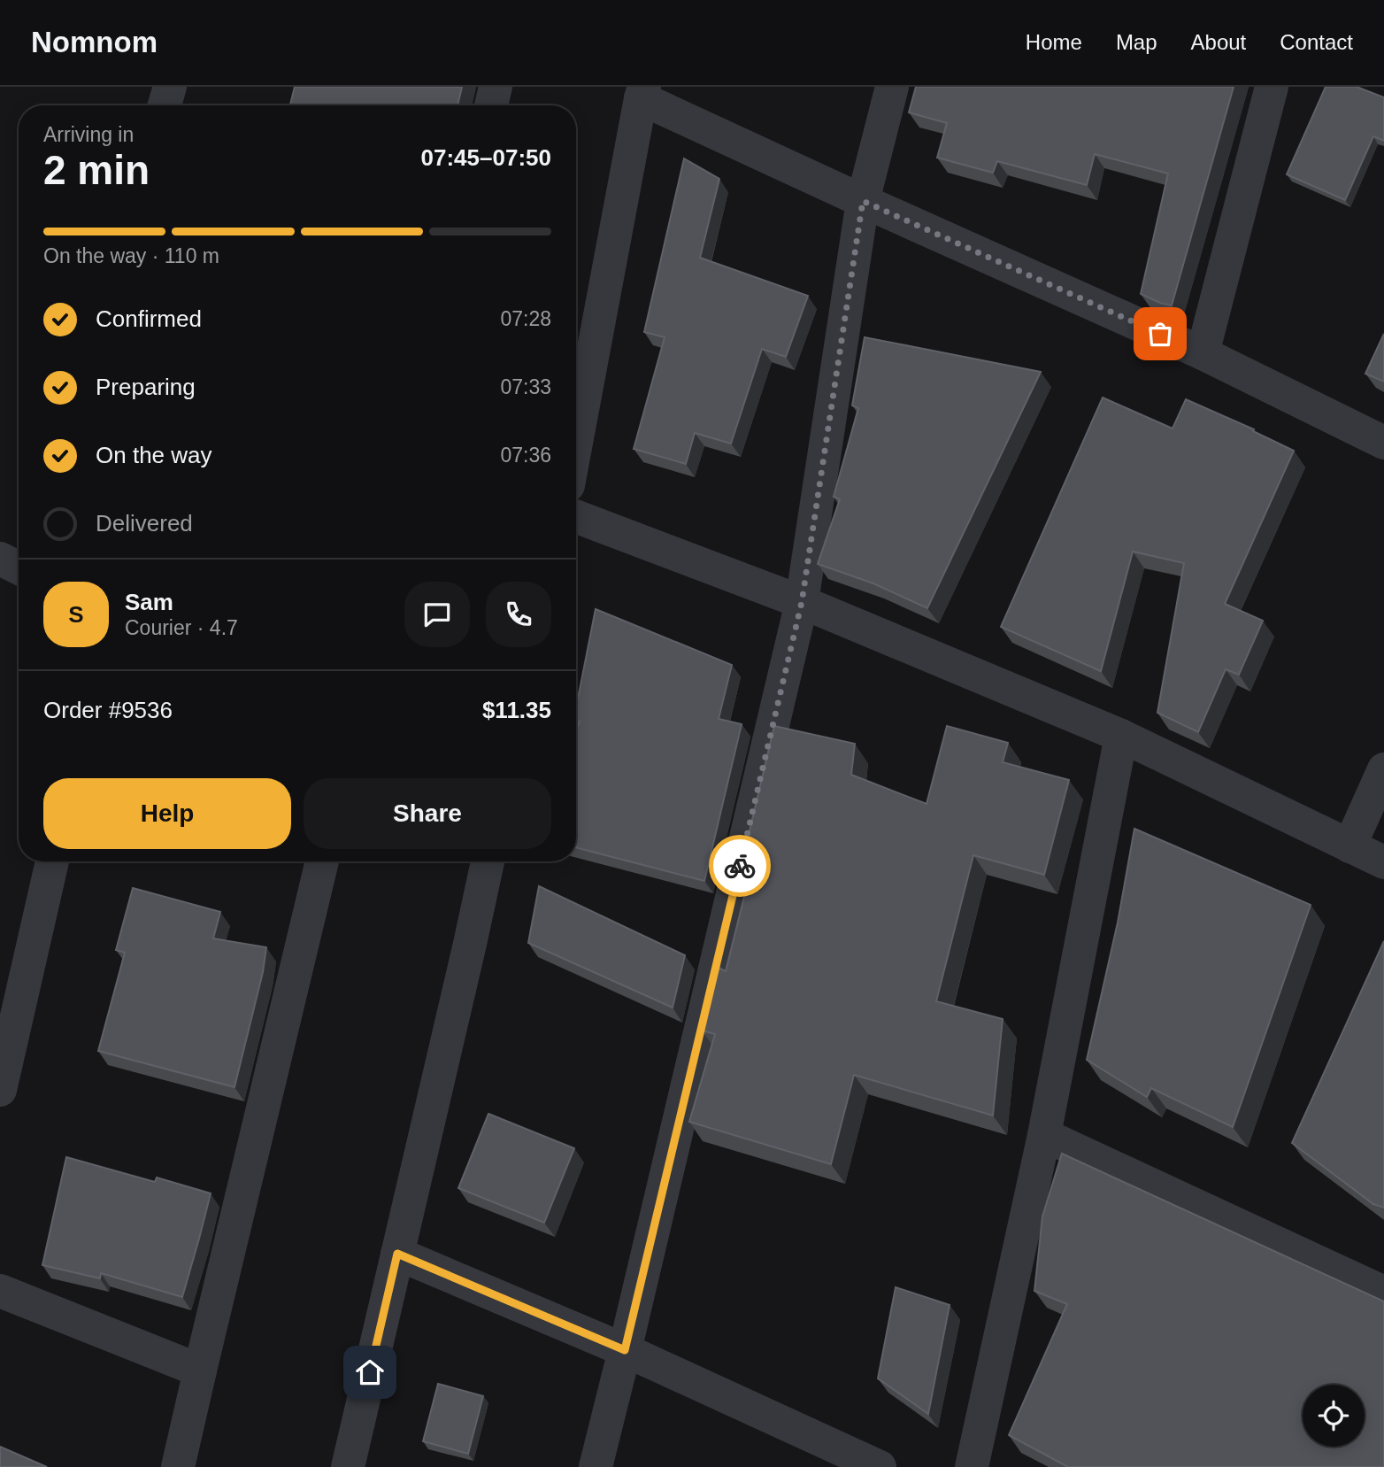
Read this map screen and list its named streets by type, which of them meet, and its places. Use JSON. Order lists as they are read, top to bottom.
{
  "page": {
    "header": "Nomnom",
    "nav": [
      "Home",
      "Map",
      "About",
      "Contact"
    ],
    "heading": ["2 min", "Arriving in", "07:45–07:50"],
    "panel": [
      "Sam",
      "Courier · 4.7",
      "Order #9536",
      "$11.35"
    ],
    "bar": "On the way · 110 m",
    "list": [
      ["Confirmed", "07:28"],
      ["Preparing", "07:33"],
      ["On the way", "07:36"],
      "Delivered"
    ],
    "round": "S",
    "buttons": ["Help", "Share"]
  }
}
